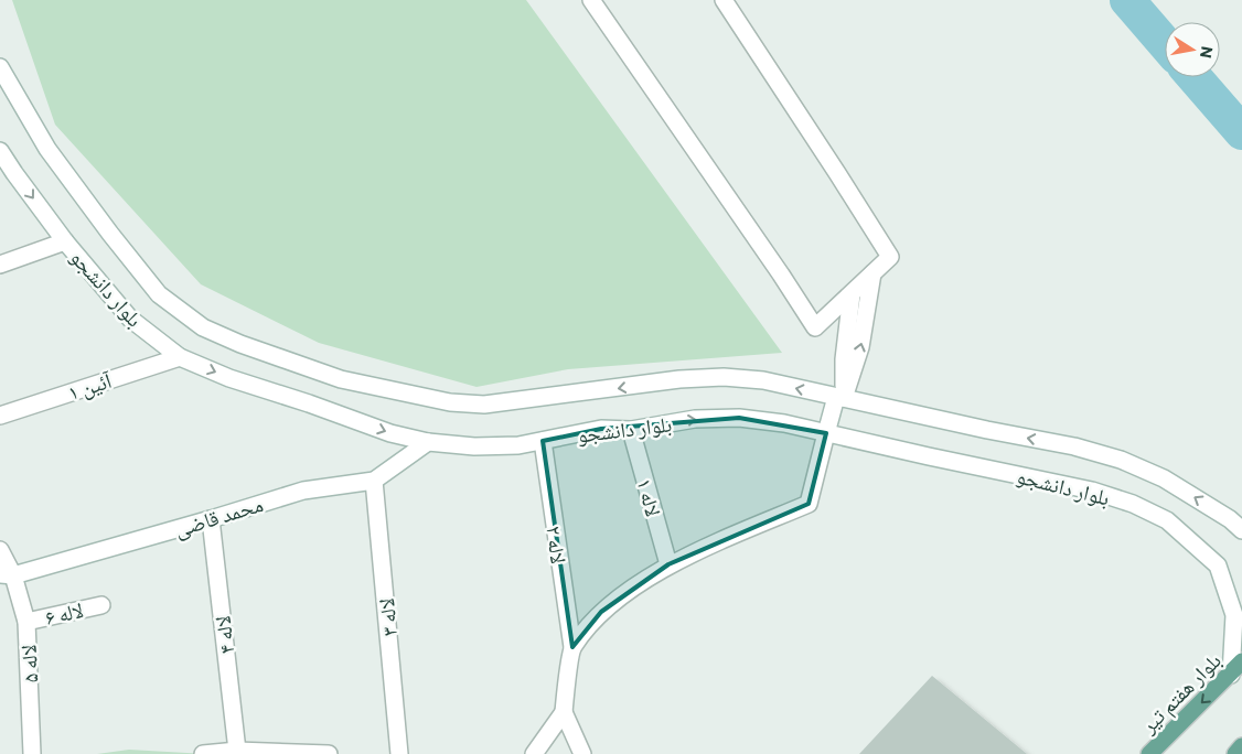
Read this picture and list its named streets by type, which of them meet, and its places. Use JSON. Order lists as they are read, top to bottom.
{
  "streets": {
    "main road": ["بلوار هفتم تیر"],
    "street": [
      "بلوار دانشجو",
      "آئین ۱",
      "لاله ۱",
      "محمد قاضی",
      "لاله ۲",
      "لاله ۶",
      "لاله ۳",
      "لاله ۴",
      "لاله ۵"
    ]
  },
  "crossings": [
    ["بلوار دانشجو", "آئین ۱"],
    ["بلوار دانشجو", "لاله ۱"],
    ["بلوار دانشجو", "محمد قاضی"],
    ["بلوار دانشجو", "لاله ۲"],
    ["بلوار دانشجو", "بلوار هفتم تیر"],
    ["محمد قاضی", "لاله ۳"],
    ["محمد قاضی", "لاله ۴"],
    ["محمد قاضی", "لاله ۵"],
    ["لاله ۶", "لاله ۵"]
  ],
  "one_way": ["بلوار هفتم تیر"],
  "north": "right"
}
